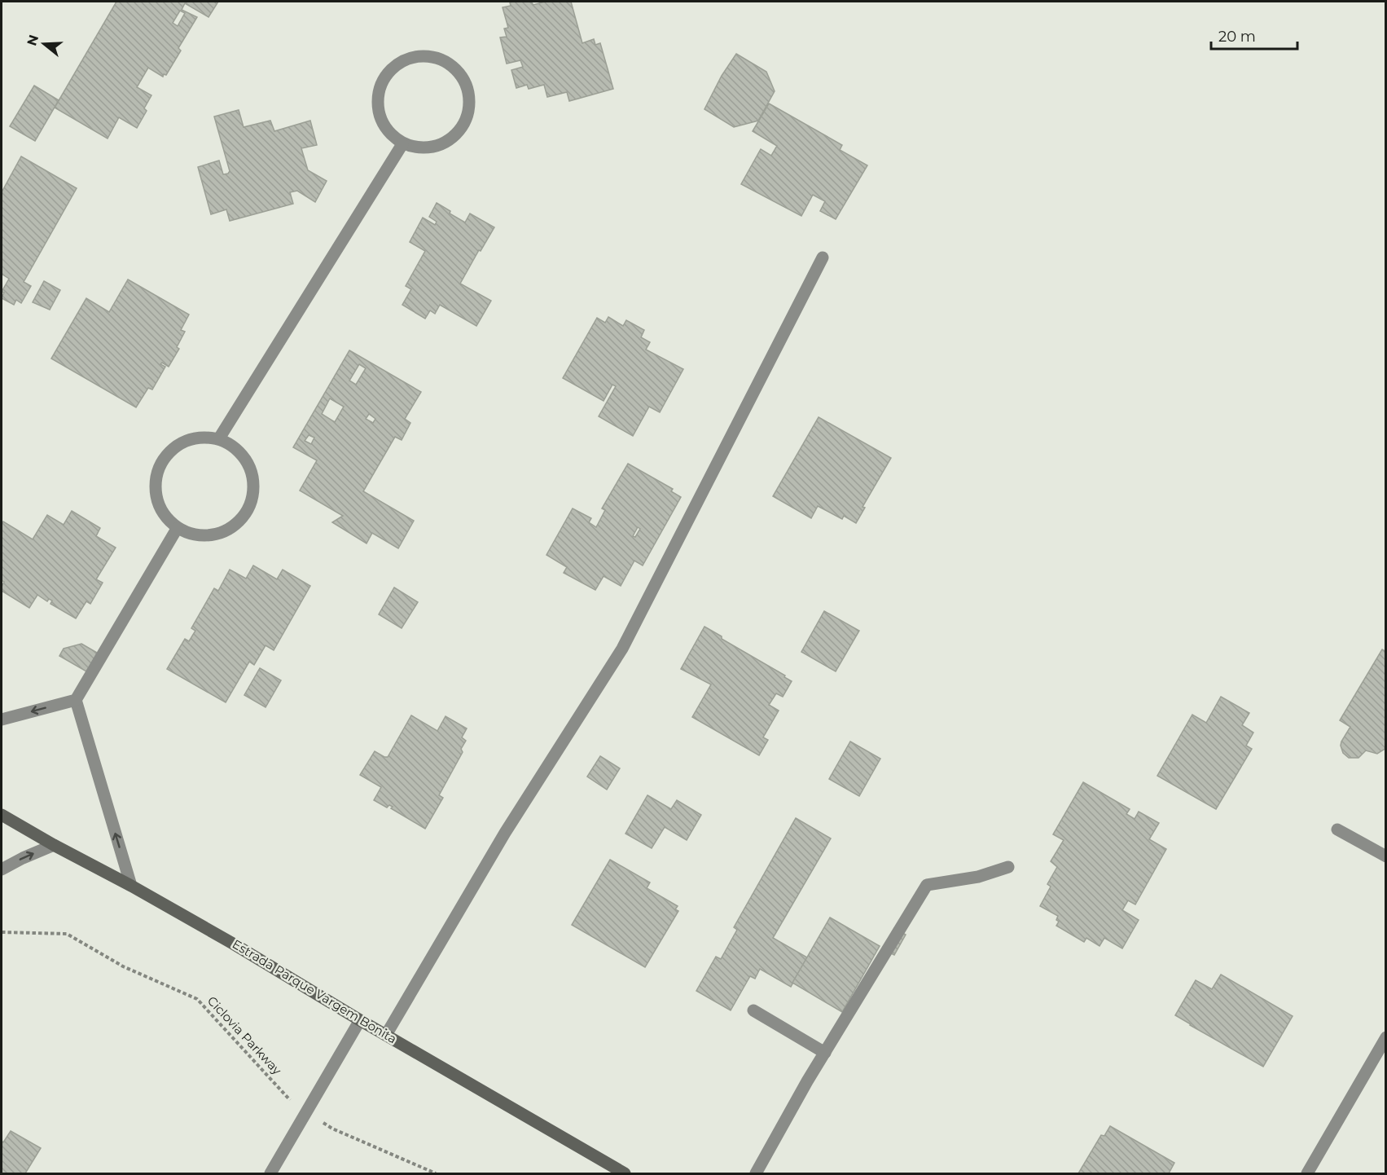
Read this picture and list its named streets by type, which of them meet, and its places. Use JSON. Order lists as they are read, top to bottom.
{
  "streets": {
    "main road": ["Estrada Parque Vargem Bonita"],
    "path": ["Ciclovia Parkway"]
  },
  "scale_bar": "20 m",
  "north": "left"
}
